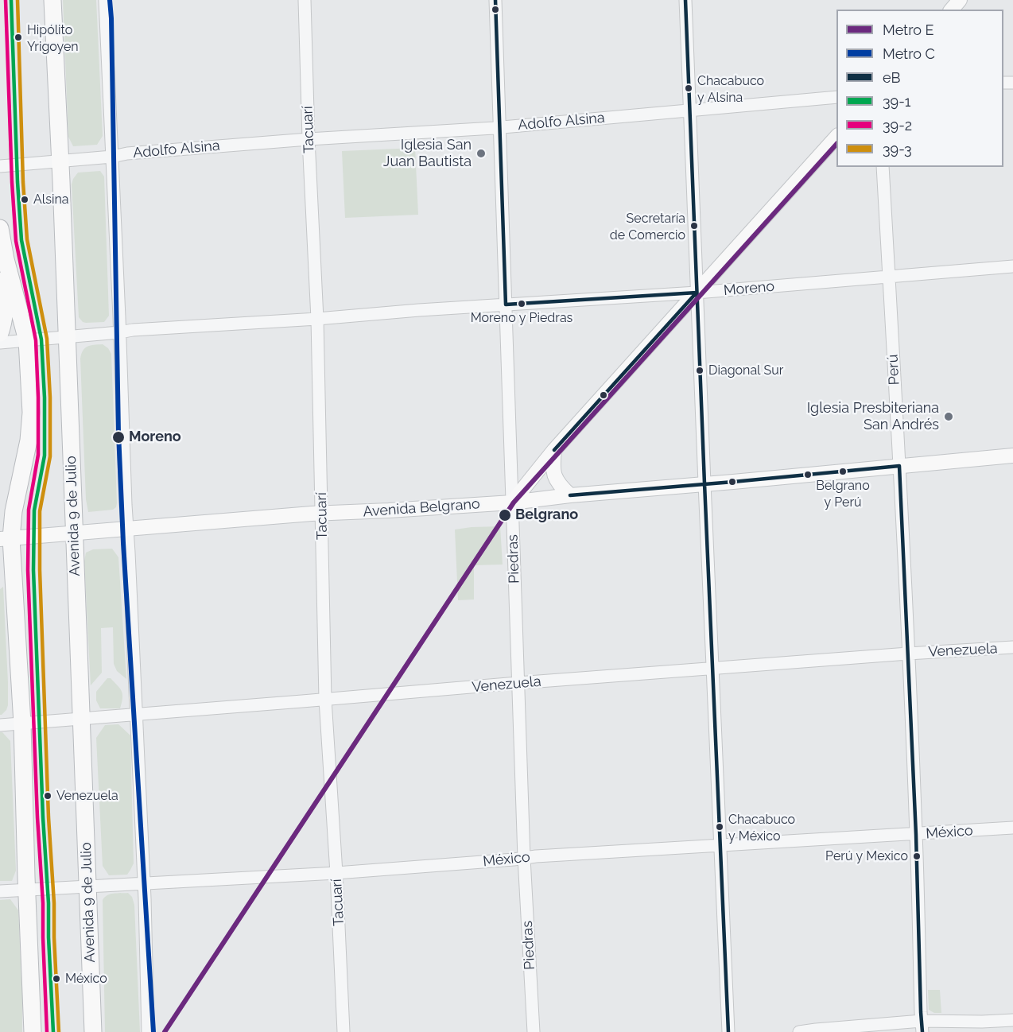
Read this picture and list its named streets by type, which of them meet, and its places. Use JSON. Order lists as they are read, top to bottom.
{
  "streets": {
    "highway": ["Avenida 9 de Julio"],
    "main road": ["Avenida Belgrano"],
    "street": [
      "Adolfo Alsina",
      "Tacuarí",
      "Moreno",
      "Perú",
      "Piedras",
      "Venezuela",
      "México"
    ]
  },
  "crossings": [
    ["Adolfo Alsina", "Tacuarí"],
    ["Adolfo Alsina", "Avenida 9 de Julio"],
    ["Adolfo Alsina", "Piedras"],
    ["Tacuarí", "Moreno"],
    ["Tacuarí", "Avenida Belgrano"],
    ["Tacuarí", "Venezuela"],
    ["Tacuarí", "México"],
    ["Moreno", "Perú"],
    ["Moreno", "Avenida 9 de Julio"],
    ["Moreno", "Piedras"],
    ["Perú", "Avenida Belgrano"],
    ["Perú", "Venezuela"],
    ["Perú", "México"],
    ["Avenida Belgrano", "Avenida 9 de Julio"],
    ["Avenida Belgrano", "Piedras"],
    ["Avenida 9 de Julio", "Venezuela"],
    ["Avenida 9 de Julio", "México"],
    ["Piedras", "Venezuela"],
    ["Piedras", "México"]
  ],
  "places": [
    "Hipólito Yrigoyen",
    "Chacabuco y Alsina",
    "Iglesia San Juan Bautista",
    "Alsina",
    "Secretaría de Comercio",
    "Moreno y Piedras",
    "Diagonal Sur",
    "Iglesia Presbiteriana San Andrés",
    "Moreno",
    "Belgrano y Perú",
    "Belgrano",
    "Venezuela",
    "Chacabuco y México",
    "Perú y Mexico",
    "México"
  ],
  "lines": [
    "metro line C",
    "transit line eB",
    "transit line 39-1",
    "transit line 39-2",
    "transit line 39-3",
    "metro line E"
  ],
  "legend": [
    "Metro E",
    "Metro C",
    "eB",
    "39-1",
    "39-2",
    "39-3"
  ]
}
